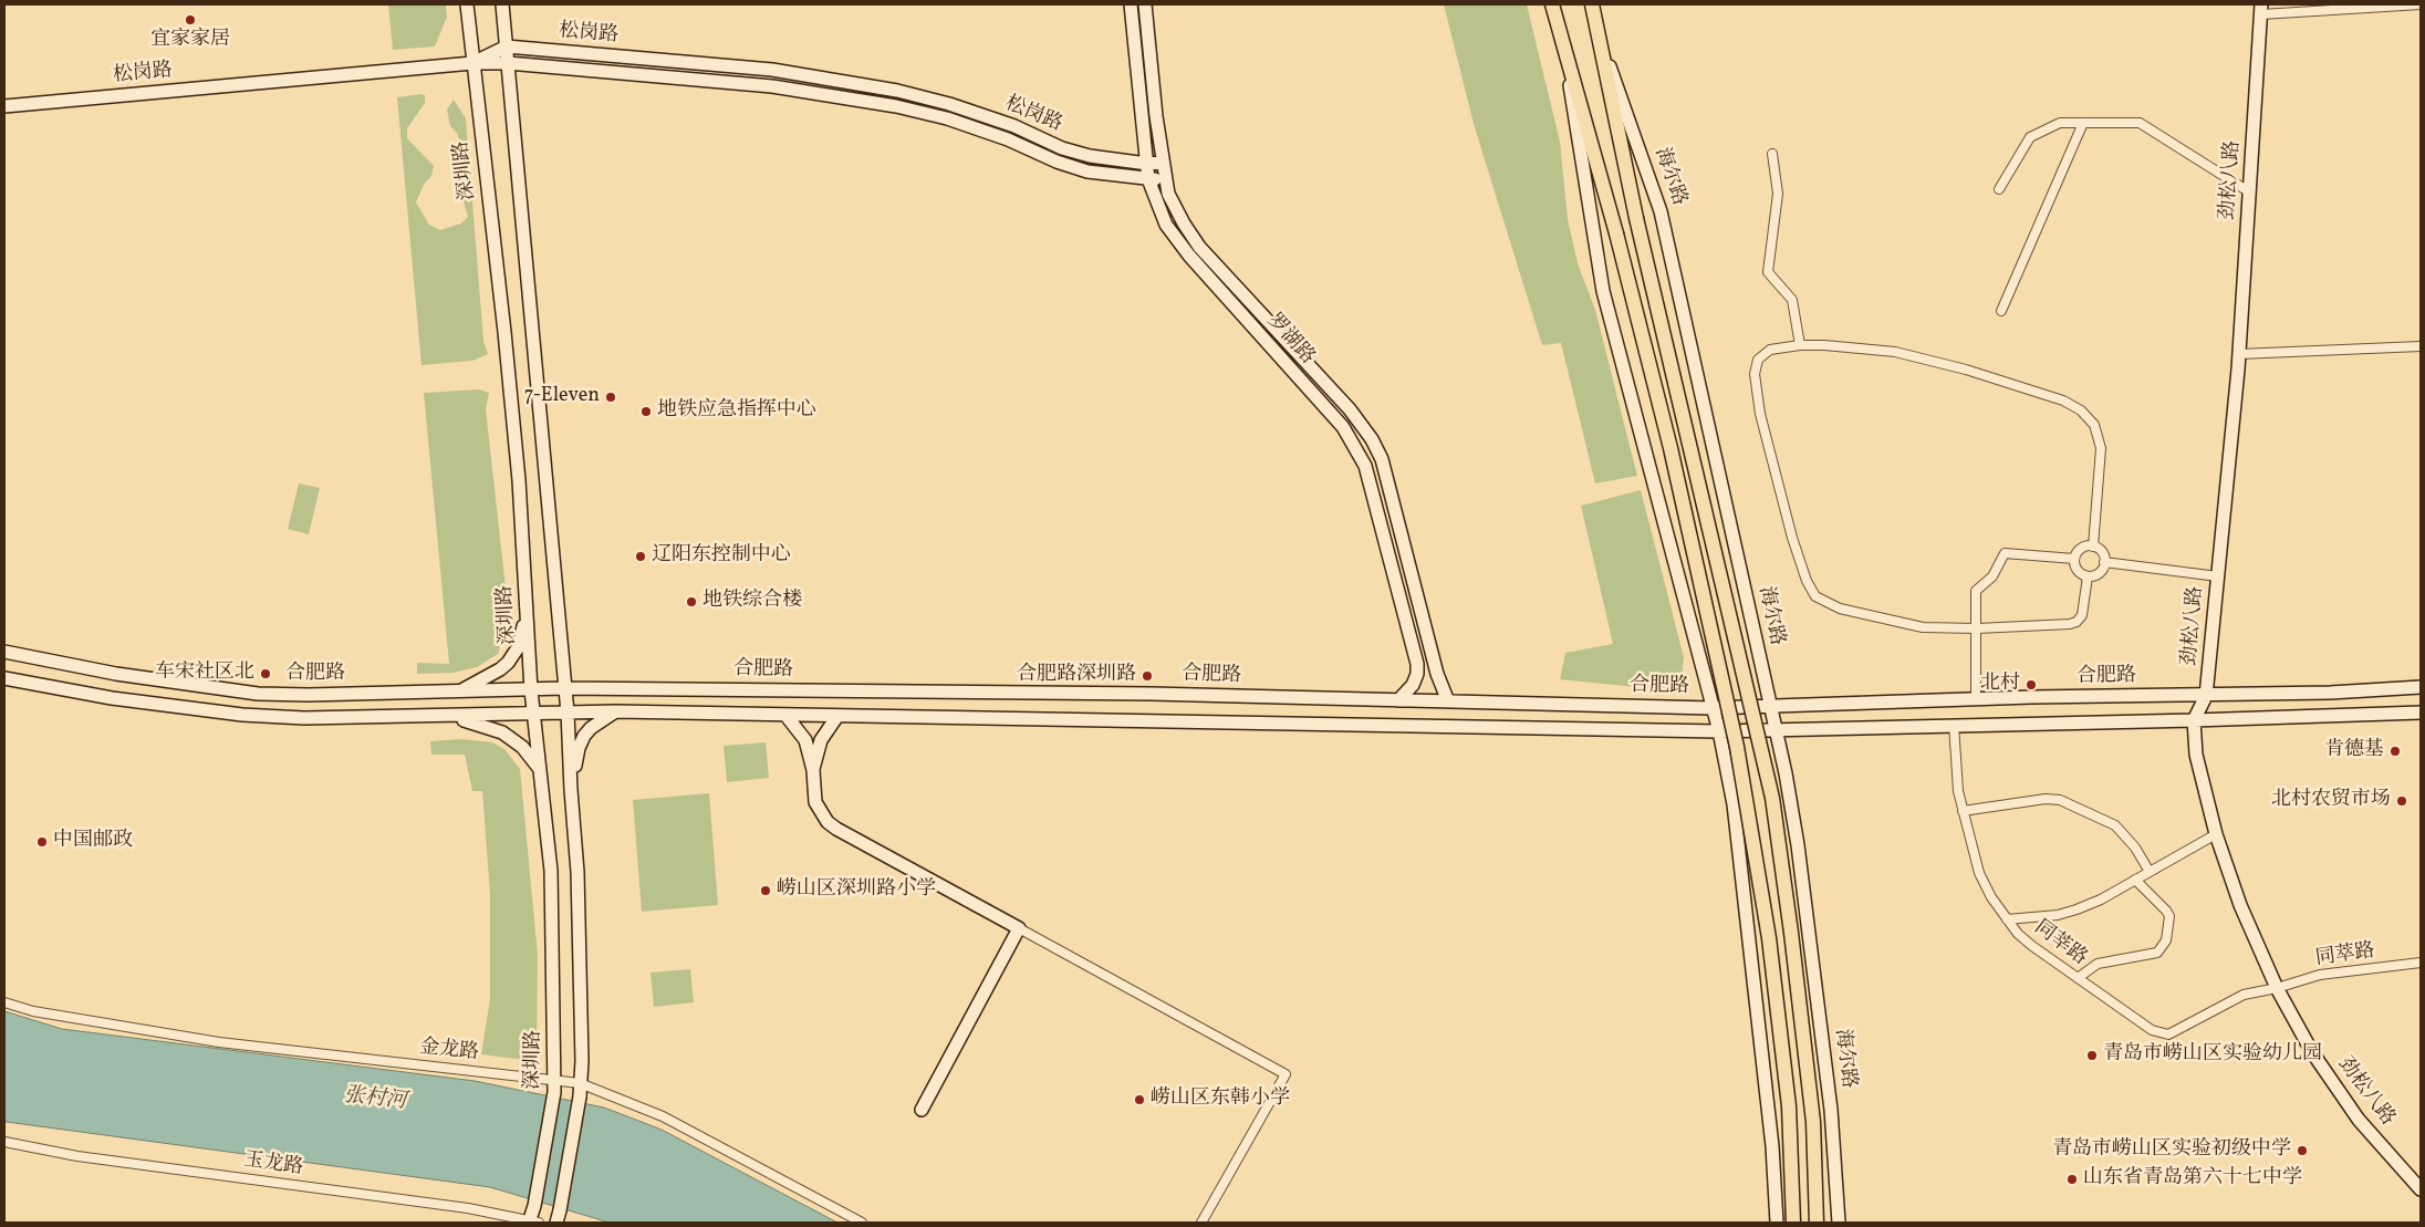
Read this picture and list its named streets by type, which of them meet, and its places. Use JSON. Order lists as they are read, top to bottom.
{
  "streets": {
    "main road": ["海尔路"],
    "street": [
      "松岗路",
      "深圳路",
      "劲松八路",
      "罗湖路",
      "合肥路",
      "同莘路",
      "同萃路",
      "金龙路",
      "玉龙路"
    ]
  },
  "crossings": [
    ["松岗路", "深圳路"],
    ["松岗路", "罗湖路"],
    ["深圳路", "合肥路"],
    ["深圳路", "金龙路"],
    ["深圳路", "玉龙路"],
    ["海尔路", "合肥路"],
    ["劲松八路", "合肥路"],
    ["劲松八路", "同莘路"],
    ["劲松八路", "同萃路"],
    ["罗湖路", "合肥路"],
    ["同莘路", "同萃路"]
  ],
  "water": ["张村河"],
  "places": [
    "宜家家居",
    "7-Eleven",
    "地铁应急指挥中心",
    "辽阳东控制中心",
    "地铁综合楼",
    "车宋社区北",
    "合肥路深圳路",
    "北村",
    "肯德基",
    "北村农贸市场",
    "中国邮政",
    "崂山区深圳路小学",
    "青岛市崂山区实验幼儿园",
    "崂山区东韩小学",
    "青岛市崂山区实验初级中学",
    "山东省青岛第六十七中学"
  ]
}
